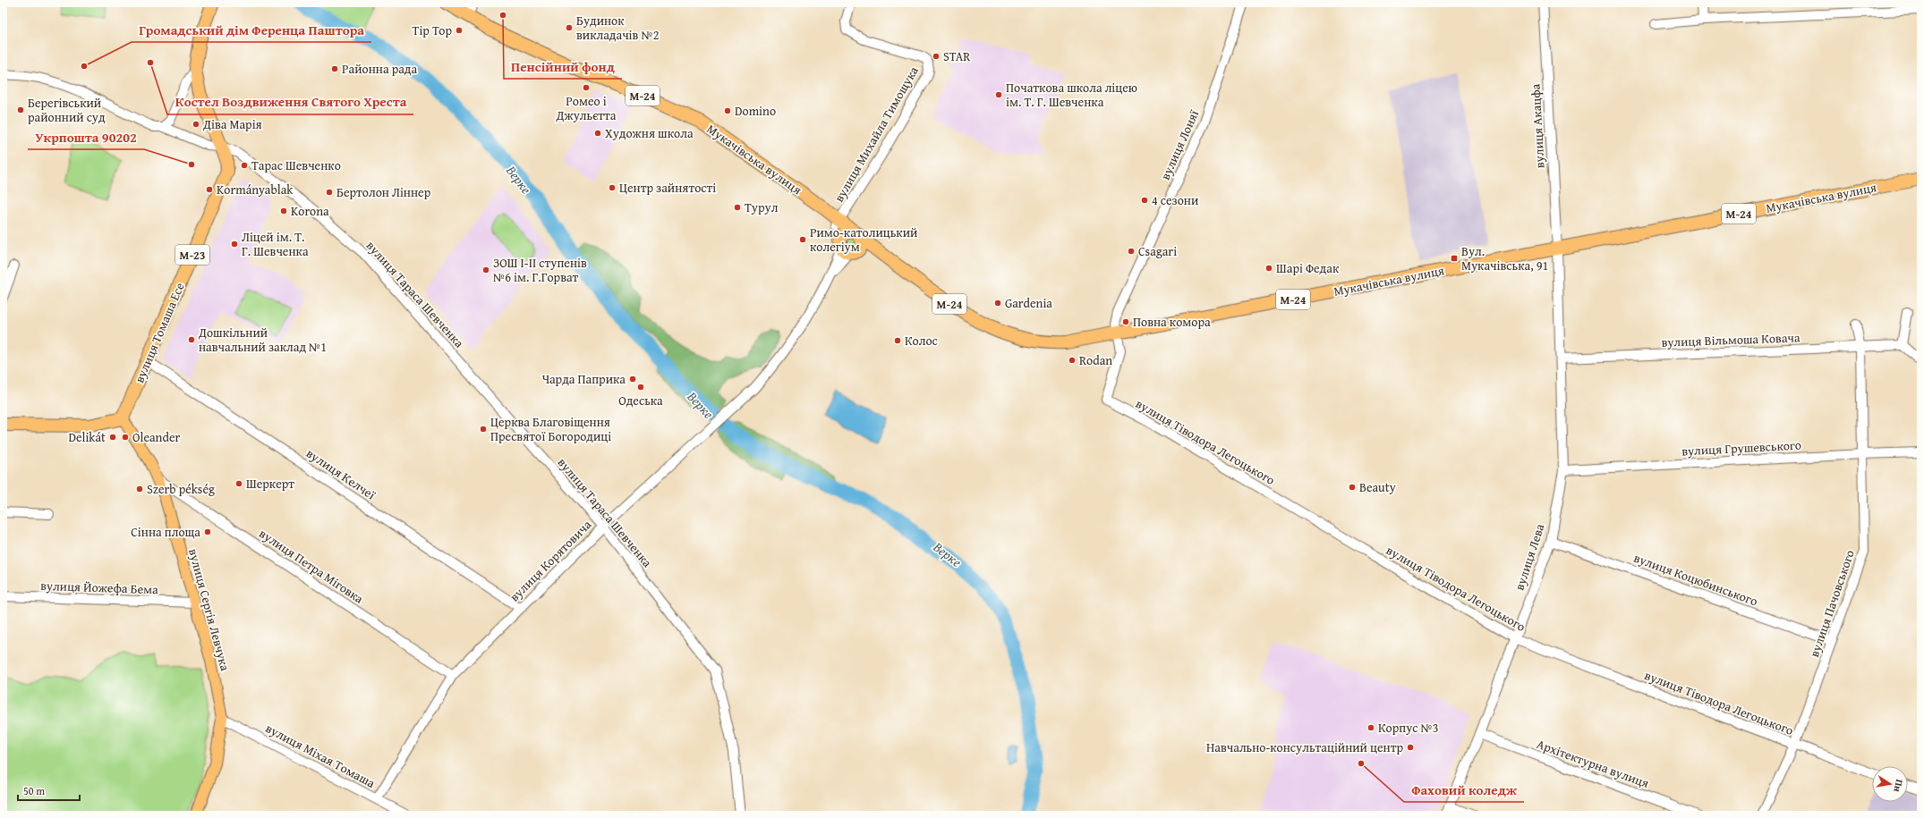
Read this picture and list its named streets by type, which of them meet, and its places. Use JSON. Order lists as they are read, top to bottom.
{
  "streets": {
    "highway": [
      "М-24",
      "Мукачівська вулиця",
      "М-23",
      "вулиця Томаша Есе"
    ],
    "main road": ["вулиця Сергія Левчука"],
    "street": [
      "вулиця Акацфа",
      "вулиця Михайла Тимощука",
      "вулиця Лоняї",
      "вулиця Тараса Шевченка",
      "вулиця Вільмоша Ковача",
      "вулиця Тіводора Легоцького",
      "вулиця Грушевського",
      "вулиця Келчеї",
      "вулиця Лева",
      "вулиця Корятовича",
      "вулиця Петра Міговка",
      "вулиця Коцюбинського",
      "вулиця Йожефа Бема",
      "вулиця Пачовського",
      "вулиця Міхая Томаша",
      "Архітектурна вулиця"
    ]
  },
  "crossings": [
    ["вулиця Акацфа", "Мукачівська вулиця"],
    ["вулиця Акацфа", "вулиця Лева"],
    ["вулиця Михайла Тимощука", "Мукачівська вулиця"],
    ["вулиця Лоняї", "Мукачівська вулиця"],
    ["вулиця Лоняї", "вулиця Тіводора Легоцького"],
    ["Мукачівська вулиця", "вулиця Тіводора Легоцького"],
    ["Мукачівська вулиця", "вулиця Лева"],
    ["Мукачівська вулиця", "вулиця Корятовича"],
    ["М-23", "вулиця Тараса Шевченка"],
    ["М-23", "вулиця Томаша Есе"],
    ["вулиця Тараса Шевченка", "вулиця Томаша Есе"],
    ["вулиця Тараса Шевченка", "вулиця Корятовича"],
    ["вулиця Томаша Есе", "вулиця Келчеї"],
    ["вулиця Томаша Есе", "вулиця Сергія Левчука"],
    ["вулиця Вільмоша Ковача", "вулиця Лева"],
    ["вулиця Вільмоша Ковача", "вулиця Пачовського"],
    ["вулиця Тіводора Легоцького", "вулиця Лева"],
    ["вулиця Тіводора Легоцького", "вулиця Пачовського"],
    ["вулиця Грушевського", "вулиця Лева"],
    ["вулиця Грушевського", "вулиця Пачовського"],
    ["вулиця Келчеї", "вулиця Корятовича"],
    ["вулиця Лева", "вулиця Коцюбинського"],
    ["вулиця Лева", "Архітектурна вулиця"],
    ["вулиця Корятовича", "вулиця Петра Міговка"],
    ["вулиця Корятовича", "вулиця Міхая Томаша"],
    ["вулиця Петра Міговка", "вулиця Сергія Левчука"],
    ["вулиця Коцюбинського", "вулиця Пачовського"],
    ["вулиця Йожефа Бема", "вулиця Сергія Левчука"],
    ["вулиця Сергія Левчука", "вулиця Міхая Томаша"]
  ],
  "water": ["Верке"],
  "places": {
    "other": [
      "Пенсійний фонд",
      "Будинок викладачів №2",
      "Tip Top",
      "STAR",
      "Костел Воздвиження Святого Хреста",
      "Громадський дім Ференца Паштора",
      "Районна рада",
      "Ромео і Джульєтта",
      "Початкова школа ліцею ім. Т. Г. Шевченка",
      "Берегівський районний суд",
      "Domino",
      "Діва Марія",
      "Художня школа",
      "Укрпошта 90202",
      "Тарас Шевченко",
      "Центр зайнятості",
      "Kormányablak",
      "Бертолон Ліннер",
      "4 сезони",
      "Турул",
      "Korona",
      "Римо-католицький колегіум",
      "Ліцей ім. Т. Г. Шевченка",
      "Csagari",
      "Шарі Федак",
      "ЗОШ І-ІІ ступенів №6 ім. Г.Горват",
      "Gardenia",
      "Повна комора",
      "Дошкільний навчальний заклад №1",
      "Колос",
      "Rodan",
      "Чарда Паприка",
      "Одеська",
      "Церква Благовіщення Пресвятої Богородиці",
      "Delikát",
      "Oleander",
      "Шеркерт",
      "Beauty",
      "Szerb pékség",
      "Сінна площа",
      "Корпус №3",
      "Навчально-консультаційний центр",
      "Фаховий коледж"
    ],
    "transit": ["Вул. Мукачівська, 91"]
  },
  "scale_bar": "50 m",
  "north": "right"
}
